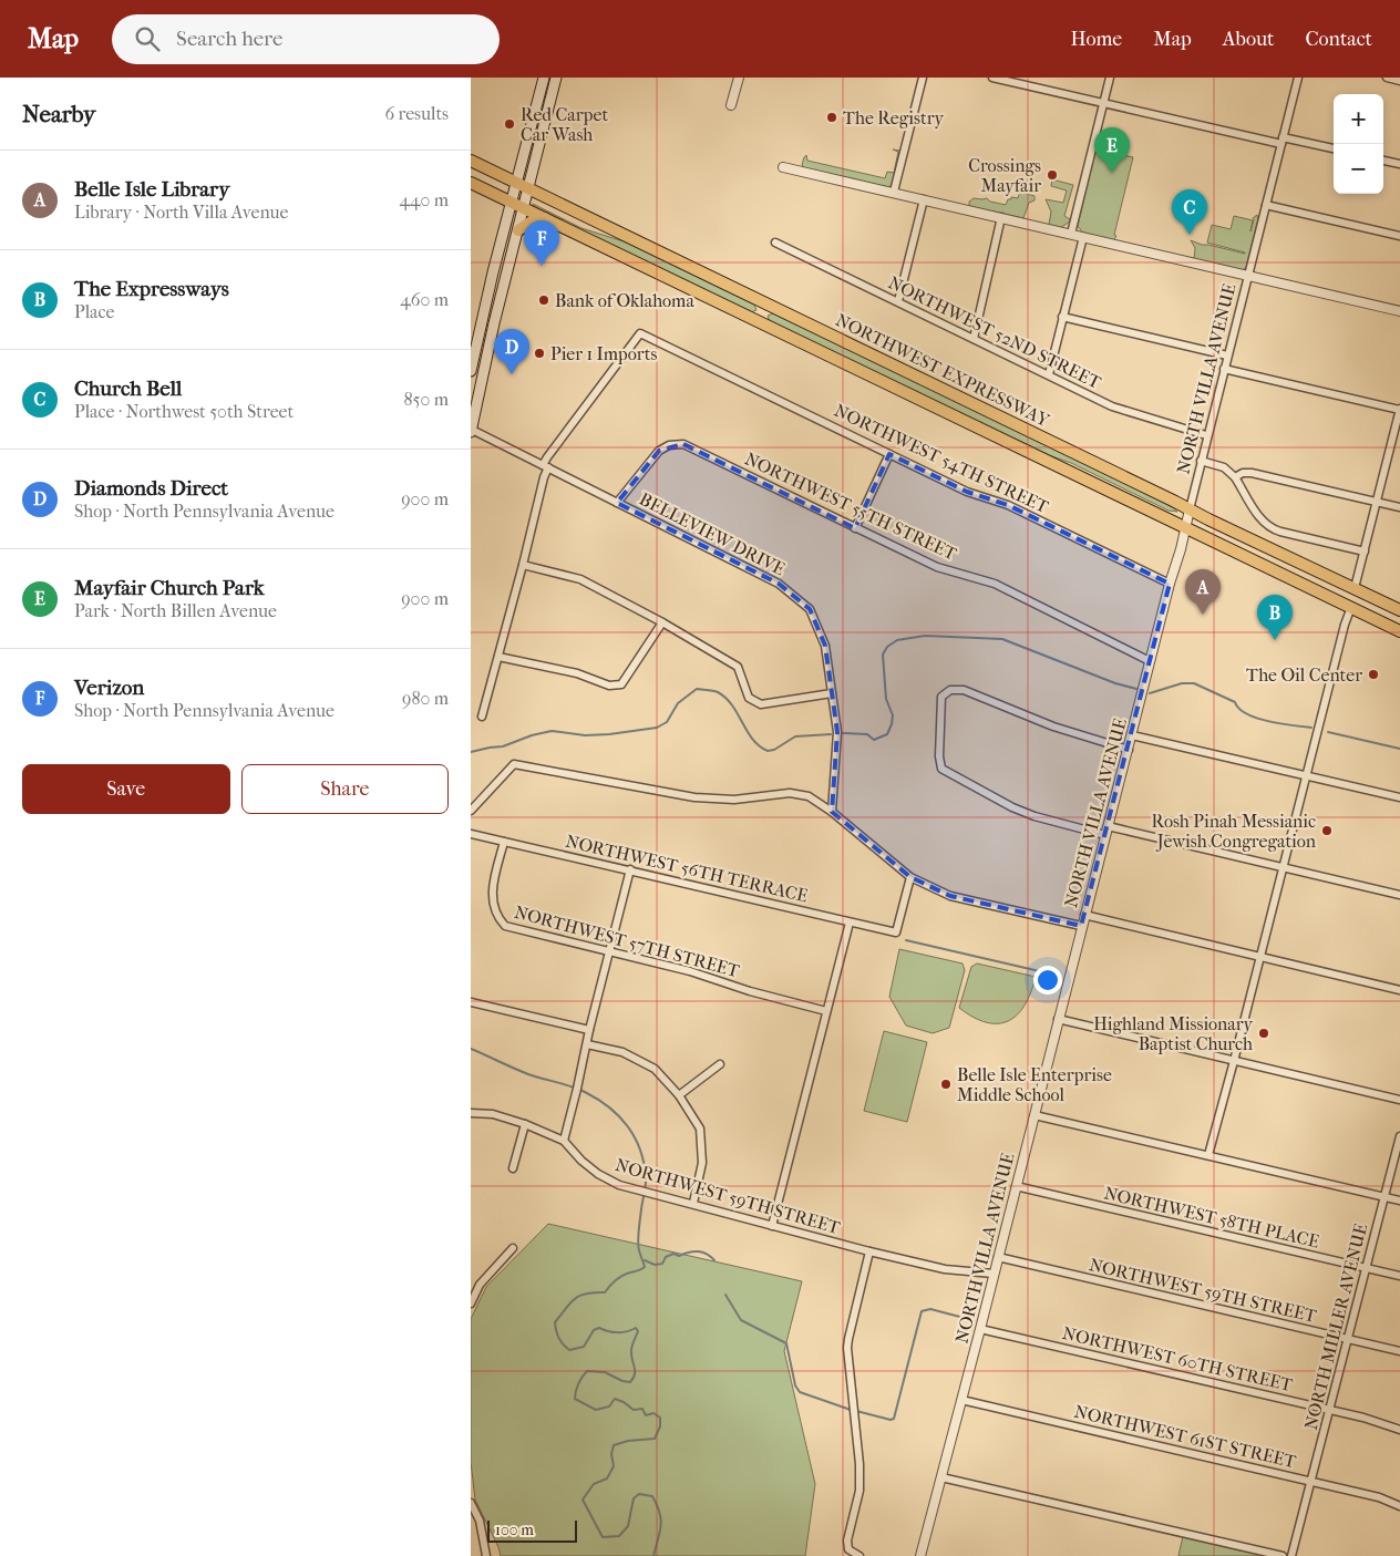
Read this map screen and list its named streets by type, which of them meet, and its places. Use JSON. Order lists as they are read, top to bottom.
{
  "streets": {
    "highway": ["NORTHWEST EXPRESSWAY"],
    "street": [
      "NORTHWEST 52ND STREET",
      "NORTH VILLA AVENUE",
      "NORTHWEST 54TH STREET",
      "NORTHWEST 55TH STREET",
      "BELLEVIEW DRIVE",
      "NORTHWEST 56TH TERRACE",
      "NORTHWEST 57TH STREET",
      "NORTHWEST 59TH STREET",
      "NORTHWEST 58TH PLACE",
      "NORTH MILLER AVENUE",
      "NORTHWEST 60TH STREET",
      "NORTHWEST 61ST STREET"
    ]
  },
  "crossings": [
    ["NORTHWEST 52ND STREET", "NORTH VILLA AVENUE"],
    ["NORTHWEST EXPRESSWAY", "NORTH VILLA AVENUE"],
    ["NORTH VILLA AVENUE", "NORTHWEST 54TH STREET"],
    ["NORTH VILLA AVENUE", "NORTHWEST 55TH STREET"],
    ["NORTH VILLA AVENUE", "NORTHWEST 59TH STREET"],
    ["NORTH VILLA AVENUE", "NORTHWEST 58TH PLACE"],
    ["NORTH VILLA AVENUE", "NORTHWEST 60TH STREET"],
    ["NORTH VILLA AVENUE", "NORTHWEST 61ST STREET"],
    ["NORTHWEST 54TH STREET", "BELLEVIEW DRIVE"],
    ["NORTHWEST 55TH STREET", "BELLEVIEW DRIVE"],
    ["NORTHWEST 56TH TERRACE", "NORTHWEST 57TH STREET"],
    ["NORTHWEST 59TH STREET", "NORTH MILLER AVENUE"],
    ["NORTHWEST 58TH PLACE", "NORTH MILLER AVENUE"],
    ["NORTH MILLER AVENUE", "NORTHWEST 60TH STREET"],
    ["NORTH MILLER AVENUE", "NORTHWEST 61ST STREET"]
  ],
  "places": [
    "The Registry",
    "Red Carpet Car Wash",
    "Crossings Mayfair",
    "Bank of Oklahoma",
    "Pier 1 Imports",
    "The Oil Center",
    "Rosh Pinah Messianic Jewish Congregation",
    "Highland Missionary Baptist Church",
    "Belle Isle Enterprise Middle School"
  ],
  "scale_bar": "100 m",
  "page": {
    "header": "Map",
    "search": "Search here",
    "nav": [
      "Home",
      "Map",
      "About",
      "Contact"
    ],
    "heading": ["Nearby", "6 results"],
    "map_buttons": ["+", "−"],
    "pins": [
      "E",
      "C",
      "F",
      "D",
      "A",
      "B"
    ],
    "list": [
      {
        "mark": "A",
        "name": "Belle Isle Library",
        "note": "Library · North Villa Avenue",
        "value": "440 m"
      },
      {
        "mark": "B",
        "name": "The Expressways",
        "note": "Place",
        "value": "460 m"
      },
      {
        "mark": "C",
        "name": "Church Bell",
        "note": "Place · Northwest 50th Street",
        "value": "850 m"
      },
      {
        "mark": "D",
        "name": "Diamonds Direct",
        "note": "Shop · North Pennsylvania Avenue",
        "value": "900 m"
      },
      {
        "mark": "E",
        "name": "Mayfair Church Park",
        "note": "Park · North Billen Avenue",
        "value": "900 m"
      },
      {
        "mark": "F",
        "name": "Verizon",
        "note": "Shop · North Pennsylvania Avenue",
        "value": "980 m"
      }
    ],
    "buttons": ["Save", "Share"],
    "scale": "100 m"
  }
}
